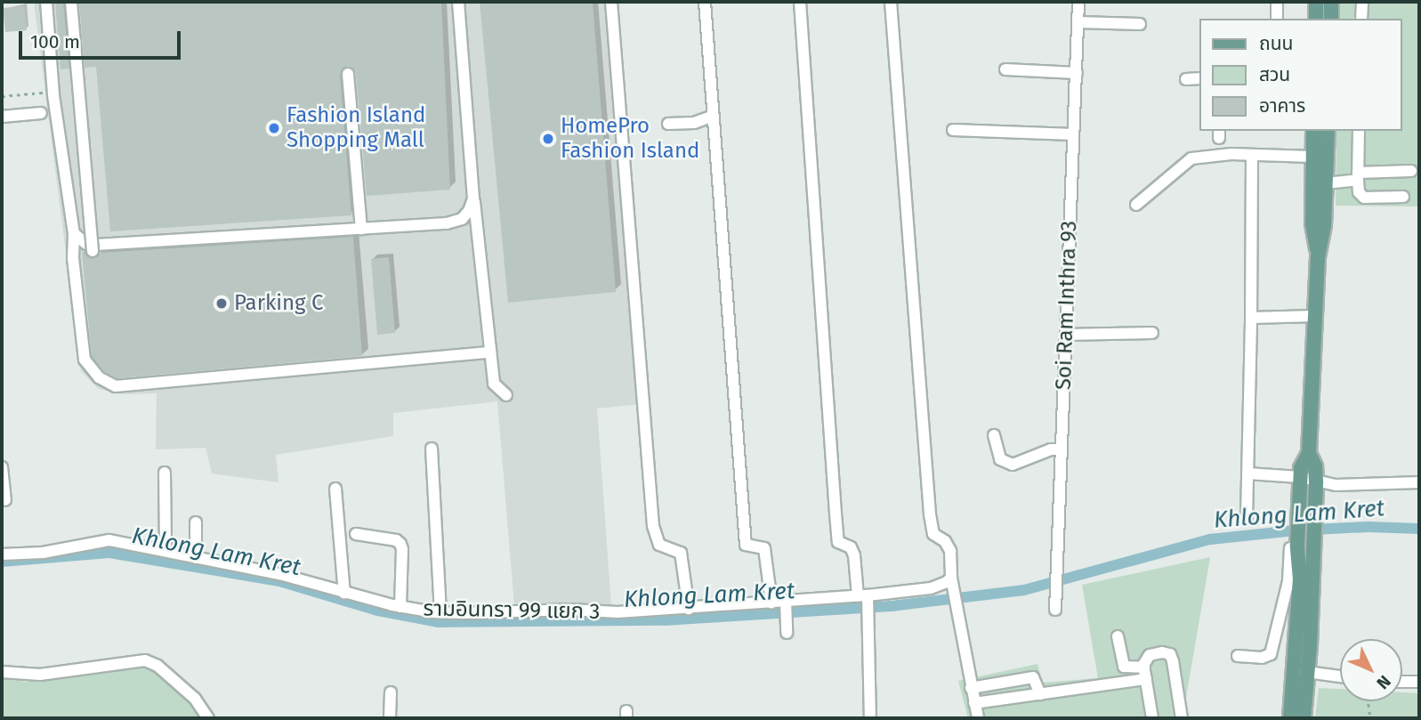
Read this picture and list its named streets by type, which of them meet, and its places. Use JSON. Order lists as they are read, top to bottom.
{
  "streets": {
    "street": ["Soi Ram Inthra 93", "รามอินทรา 99 แยก 3"]
  },
  "water": ["Khlong Lam Kret"],
  "places": ["Fashion Island Shopping Mall", "HomePro Fashion Island", "Parking C"],
  "legend": ["ถนน", "สวน", "อาคาร"],
  "scale_bar": "100 m",
  "north": "bottom right"
}
